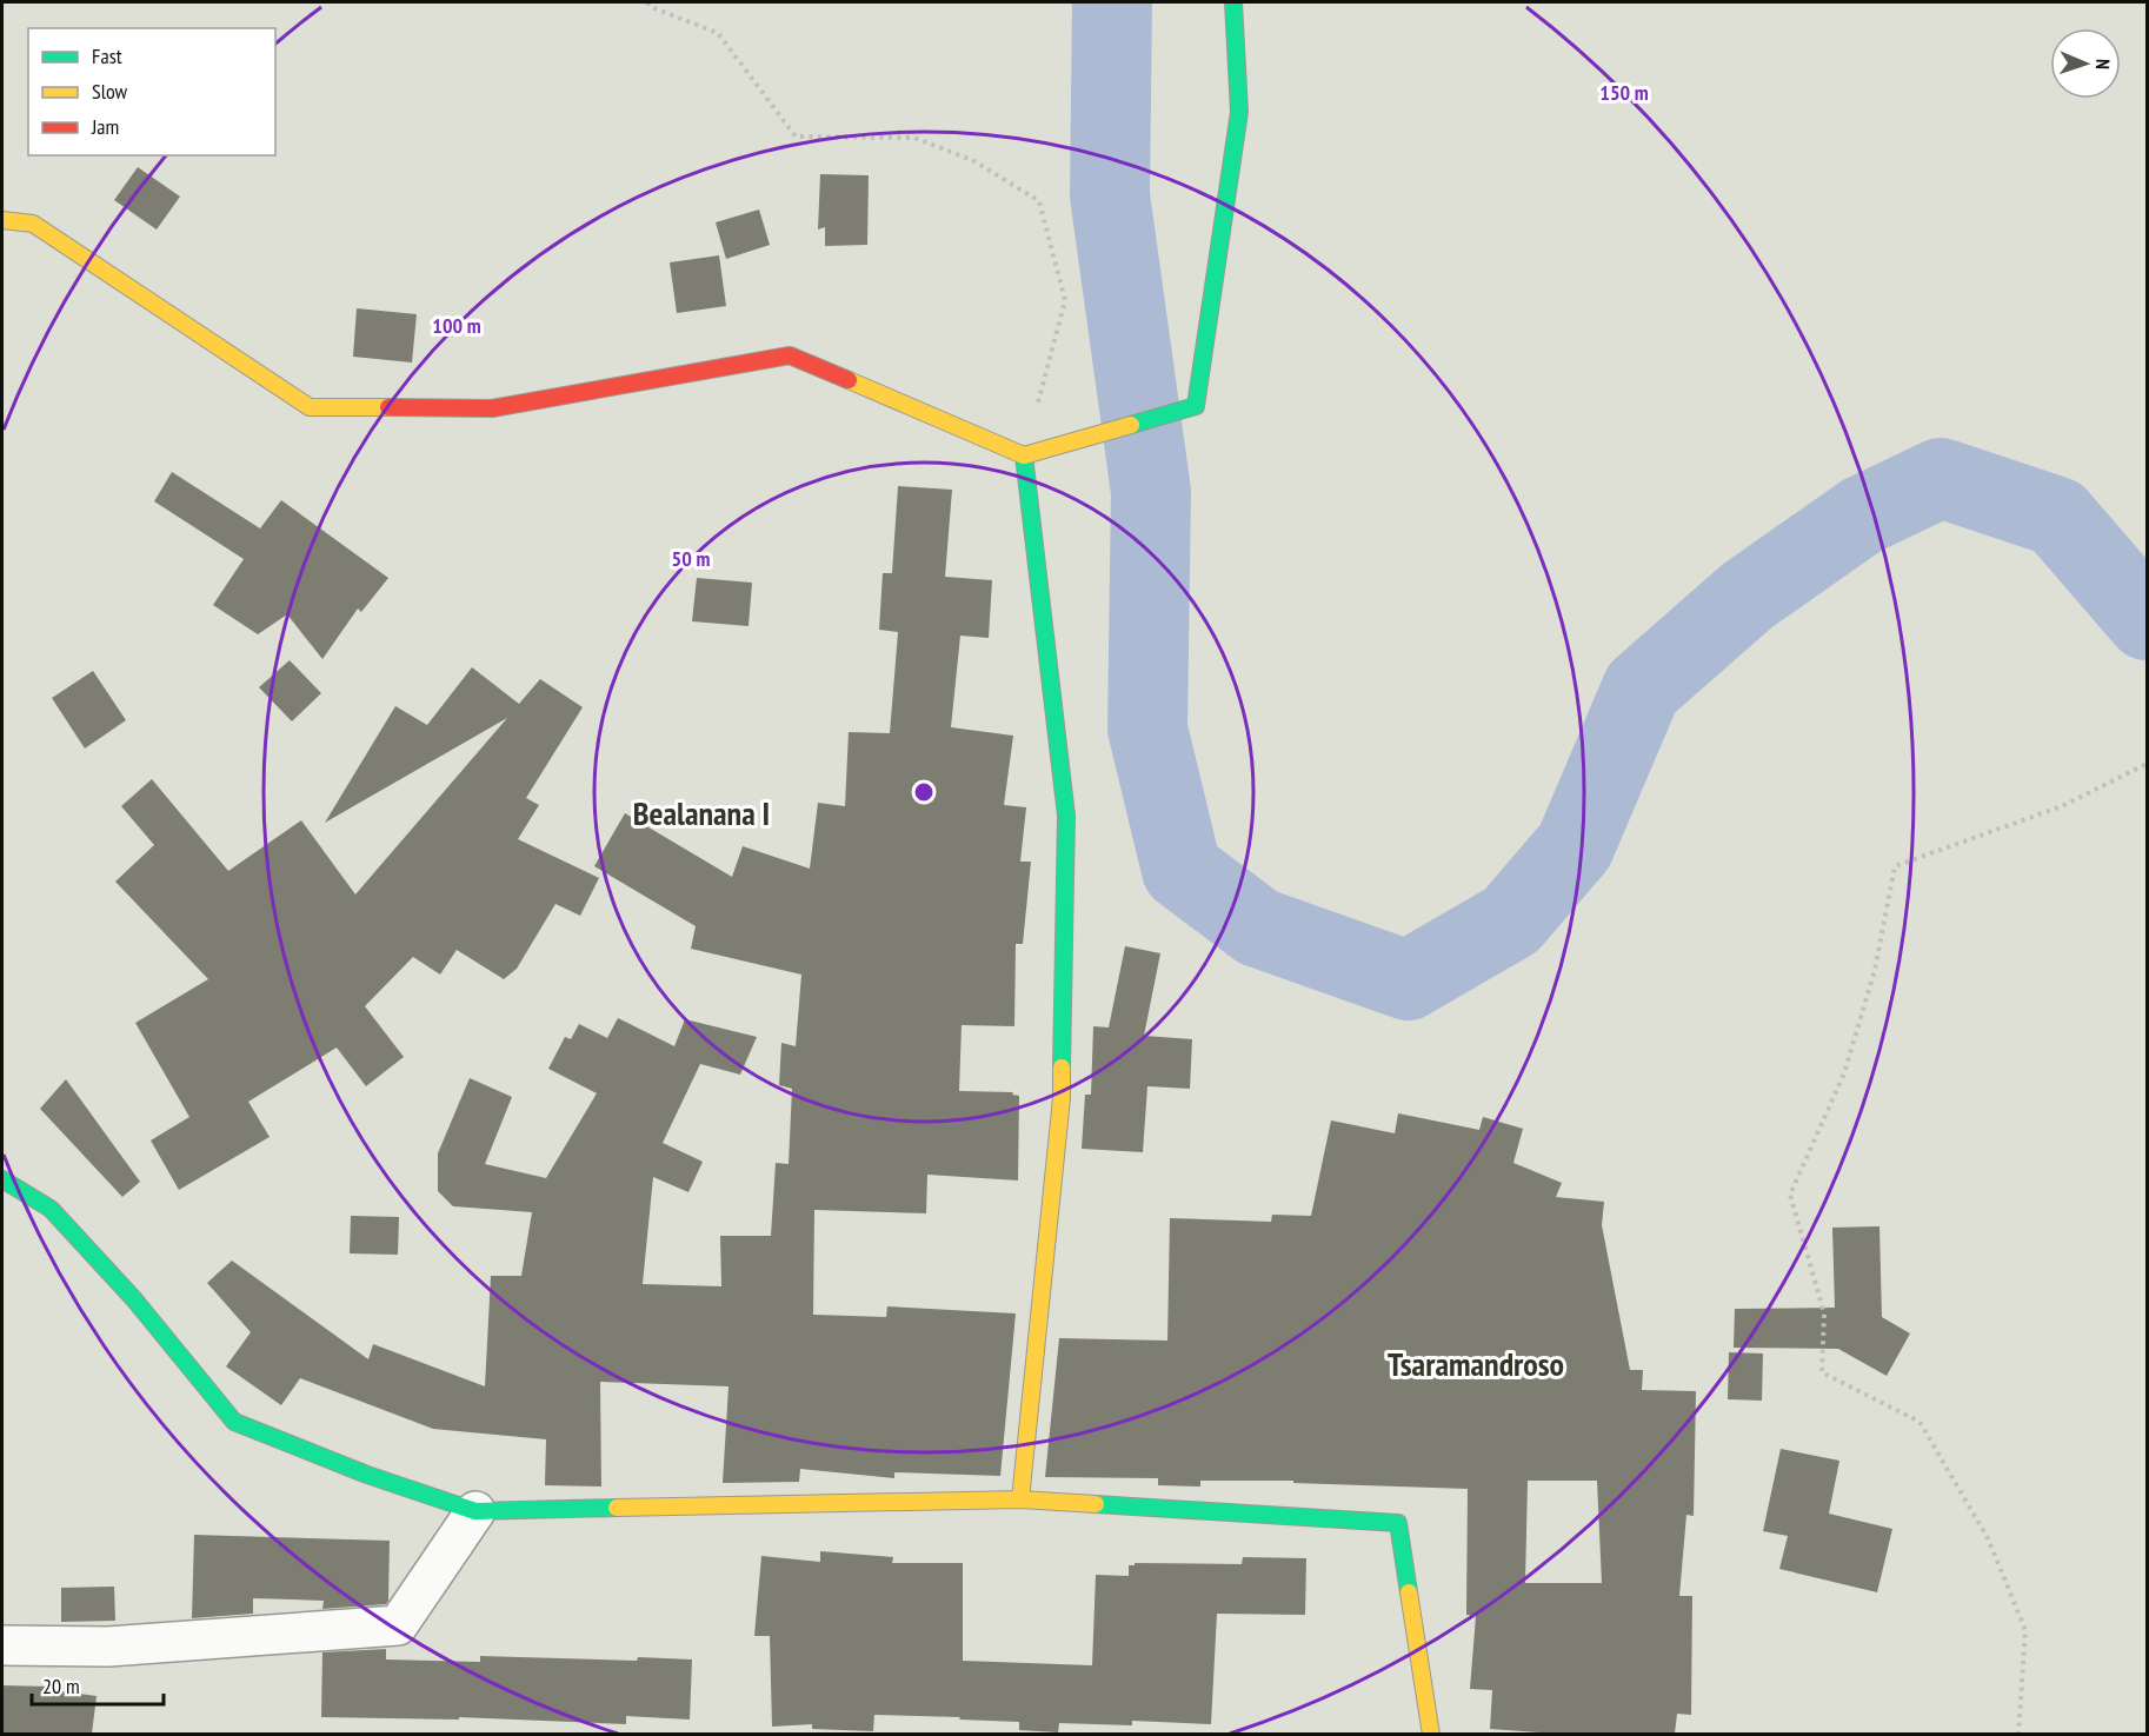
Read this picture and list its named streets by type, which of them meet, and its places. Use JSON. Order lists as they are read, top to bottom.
{
  "districts": ["Bealanana I", "Tsaramandroso"],
  "legend": ["Fast", "Slow", "Jam"],
  "scale_bar": "20 m",
  "north": "right",
  "rings": ["150 m", "100 m", "50 m"]
}
